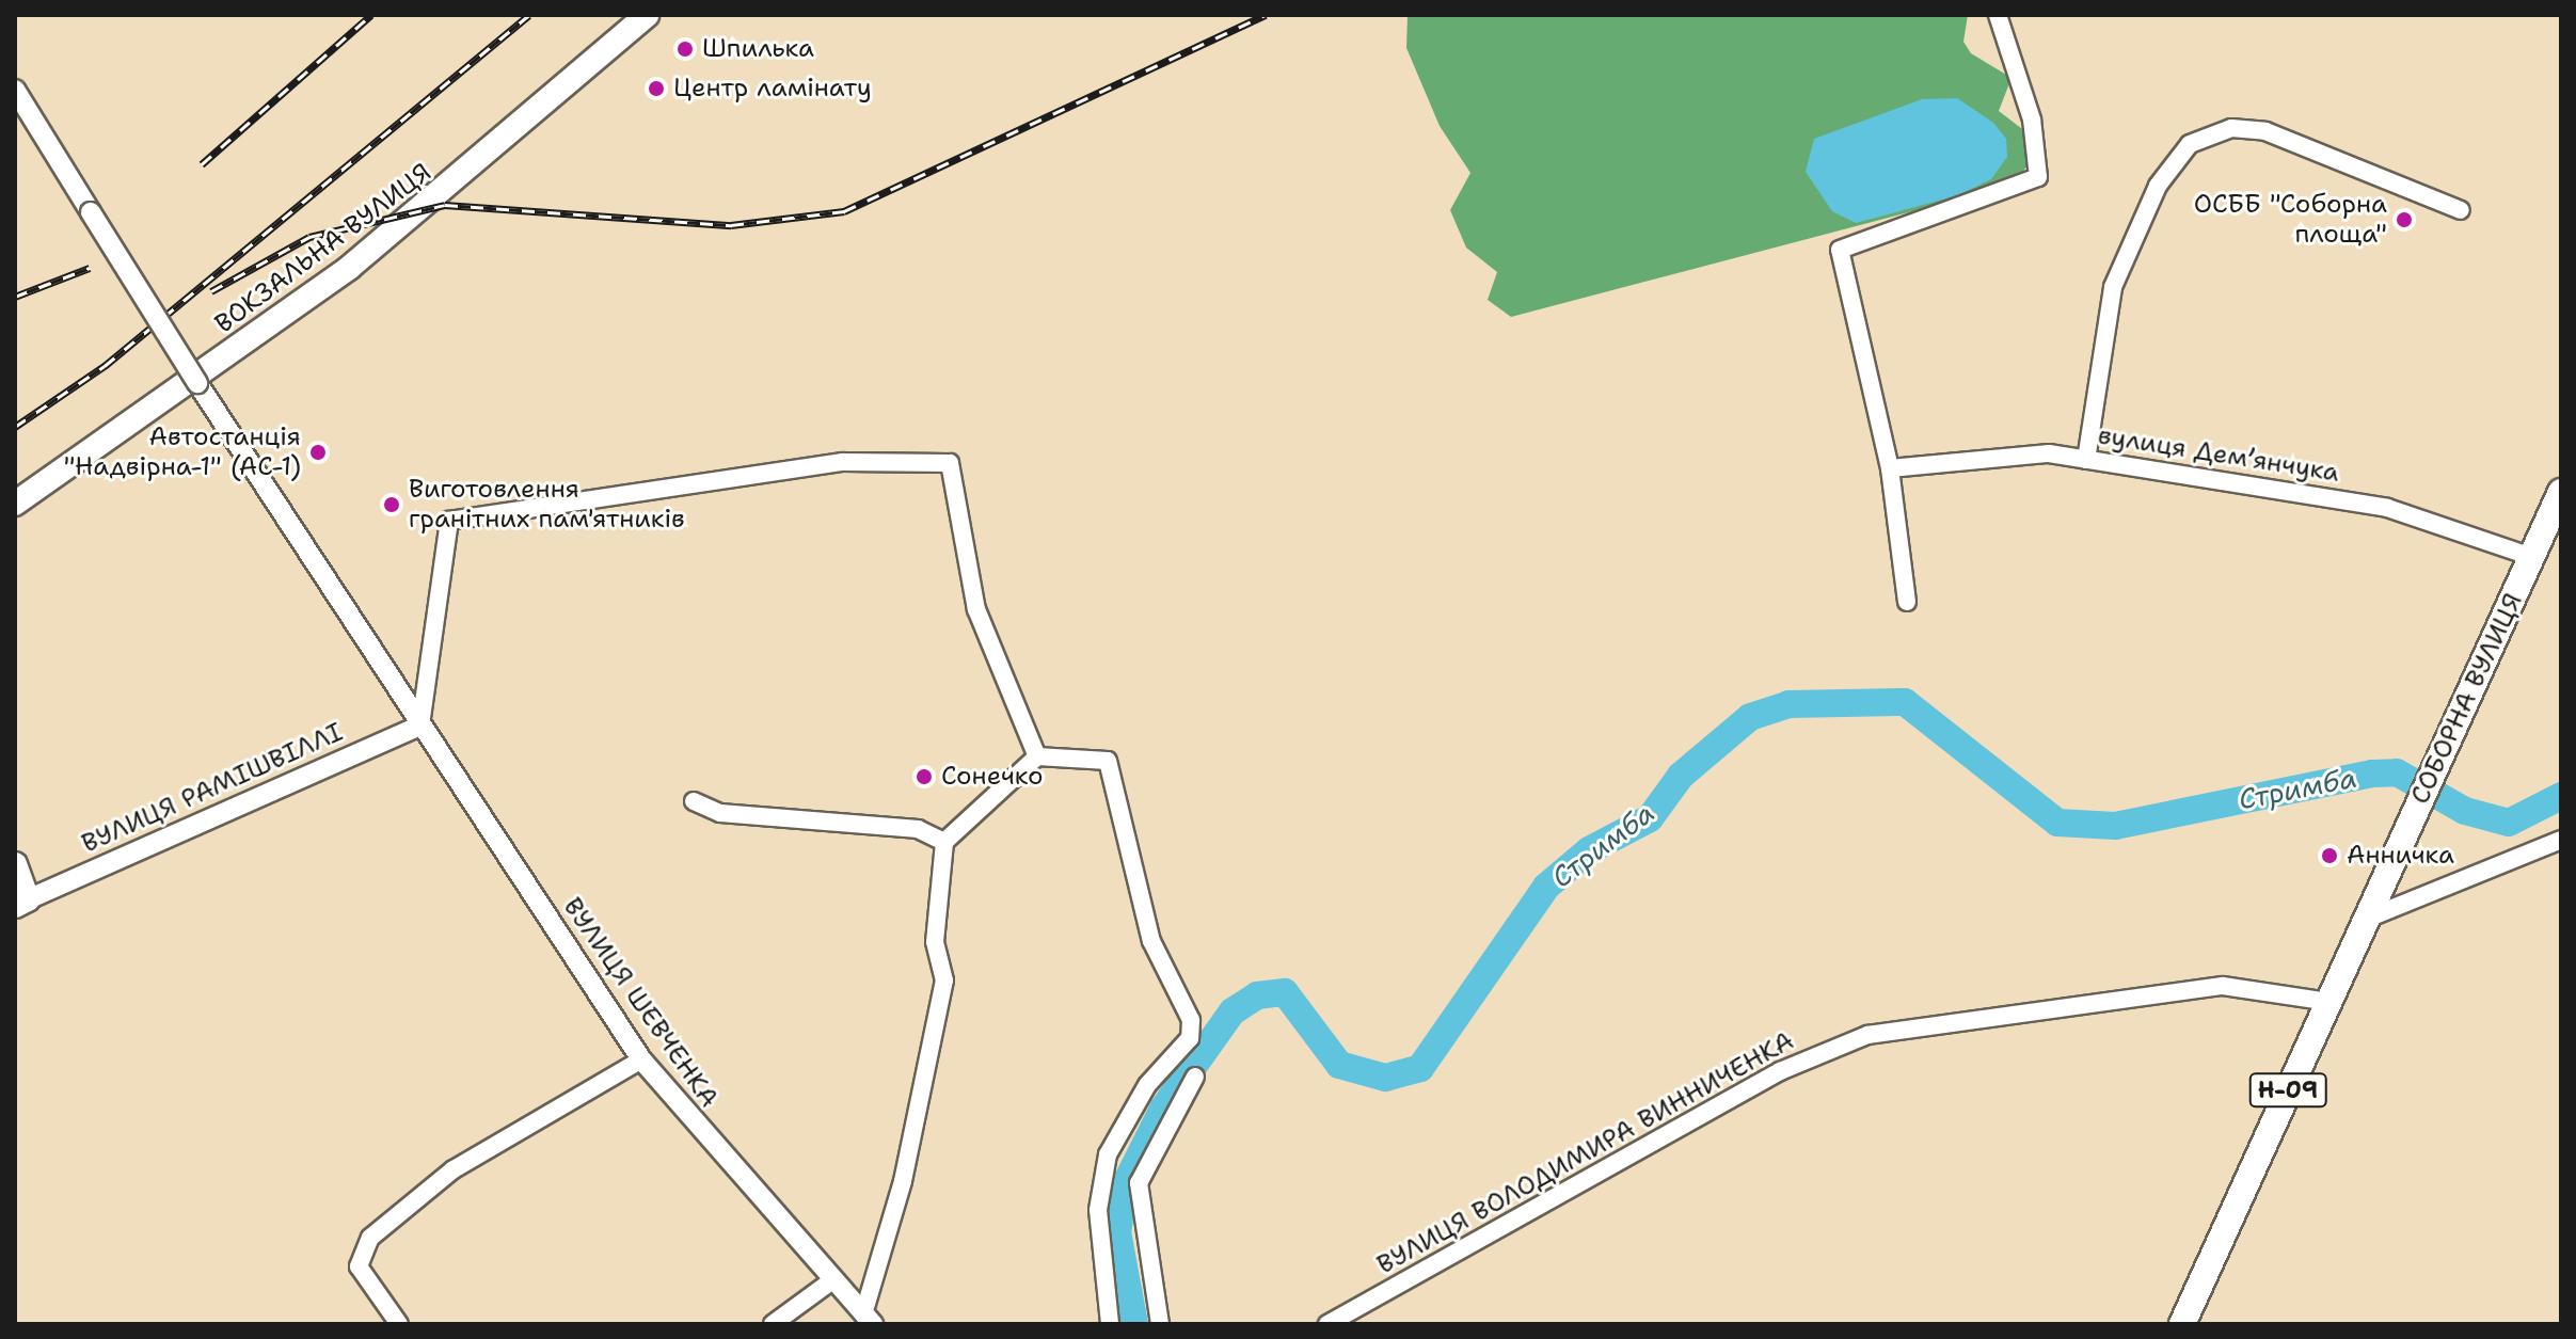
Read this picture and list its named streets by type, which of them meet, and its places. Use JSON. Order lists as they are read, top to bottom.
{
  "streets": {
    "main road": ["ВОКЗАЛЬНА ВУЛИЦЯ", "СОБОРНА ВУЛИЦЯ", "Н-09"],
    "street": [
      "вулиця Демʼянчука",
      "ВУЛИЦЯ РАМІШВІЛЛІ",
      "ВУЛИЦЯ ШЕВЧЕНКА",
      "ВУЛИЦЯ ВОЛОДИМИРА ВИННИЧЕНКА"
    ]
  },
  "crossings": [
    ["вулиця Демʼянчука", "СОБОРНА ВУЛИЦЯ"],
    ["СОБОРНА ВУЛИЦЯ", "ВУЛИЦЯ ВОЛОДИМИРА ВИННИЧЕНКА"],
    ["ВУЛИЦЯ РАМІШВІЛЛІ", "ВУЛИЦЯ ШЕВЧЕНКА"]
  ],
  "water": ["Стримба"],
  "places": [
    "Шпилька",
    "Центр ламінату",
    "ОСББ \"Соборна площа\"",
    "Автостанція \"Надвірна-1\" (АС-1)",
    "Виготовлення гранітних пам'ятників",
    "Сонечко",
    "Анничка"
  ]
}
